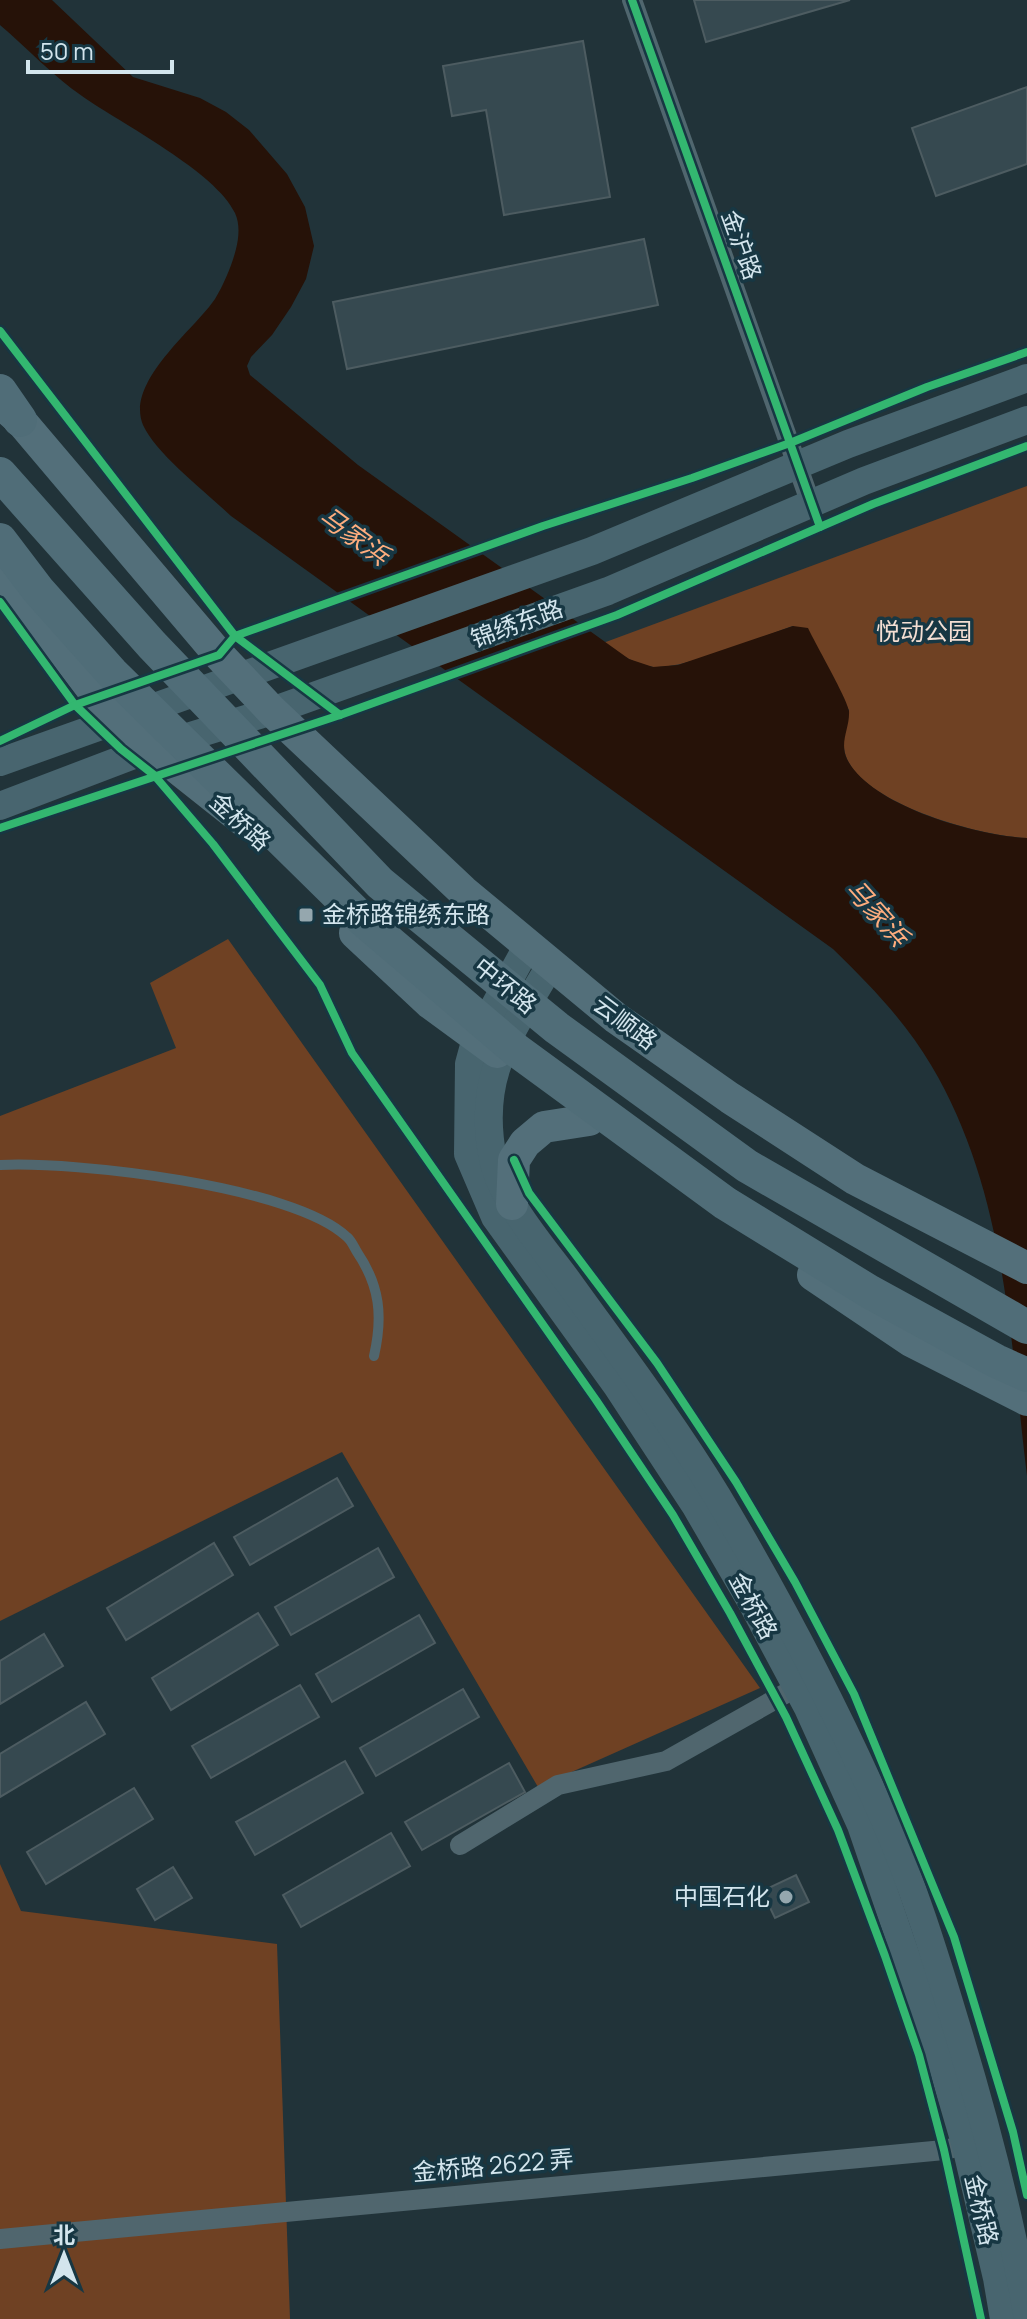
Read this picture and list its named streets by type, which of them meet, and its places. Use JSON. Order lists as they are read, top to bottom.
{
  "streets": {
    "highway": ["中环路"],
    "main road": ["锦绣东路", "金桥路", "云顺路"],
    "street": ["金沪路", "金桥路 2622 弄"]
  },
  "crossings": [
    ["金沪路", "锦绣东路"],
    ["锦绣东路", "金桥路"],
    ["锦绣东路", "云顺路"],
    ["金桥路", "云顺路"],
    ["金桥路", "金桥路 2622 弄"]
  ],
  "water": ["马家浜"],
  "parks": ["悦动公园"],
  "places": {
    "transit": ["金桥路锦绣东路"],
    "other": ["中国石化"]
  },
  "scale_bar": "50 m",
  "north": "top"
}
